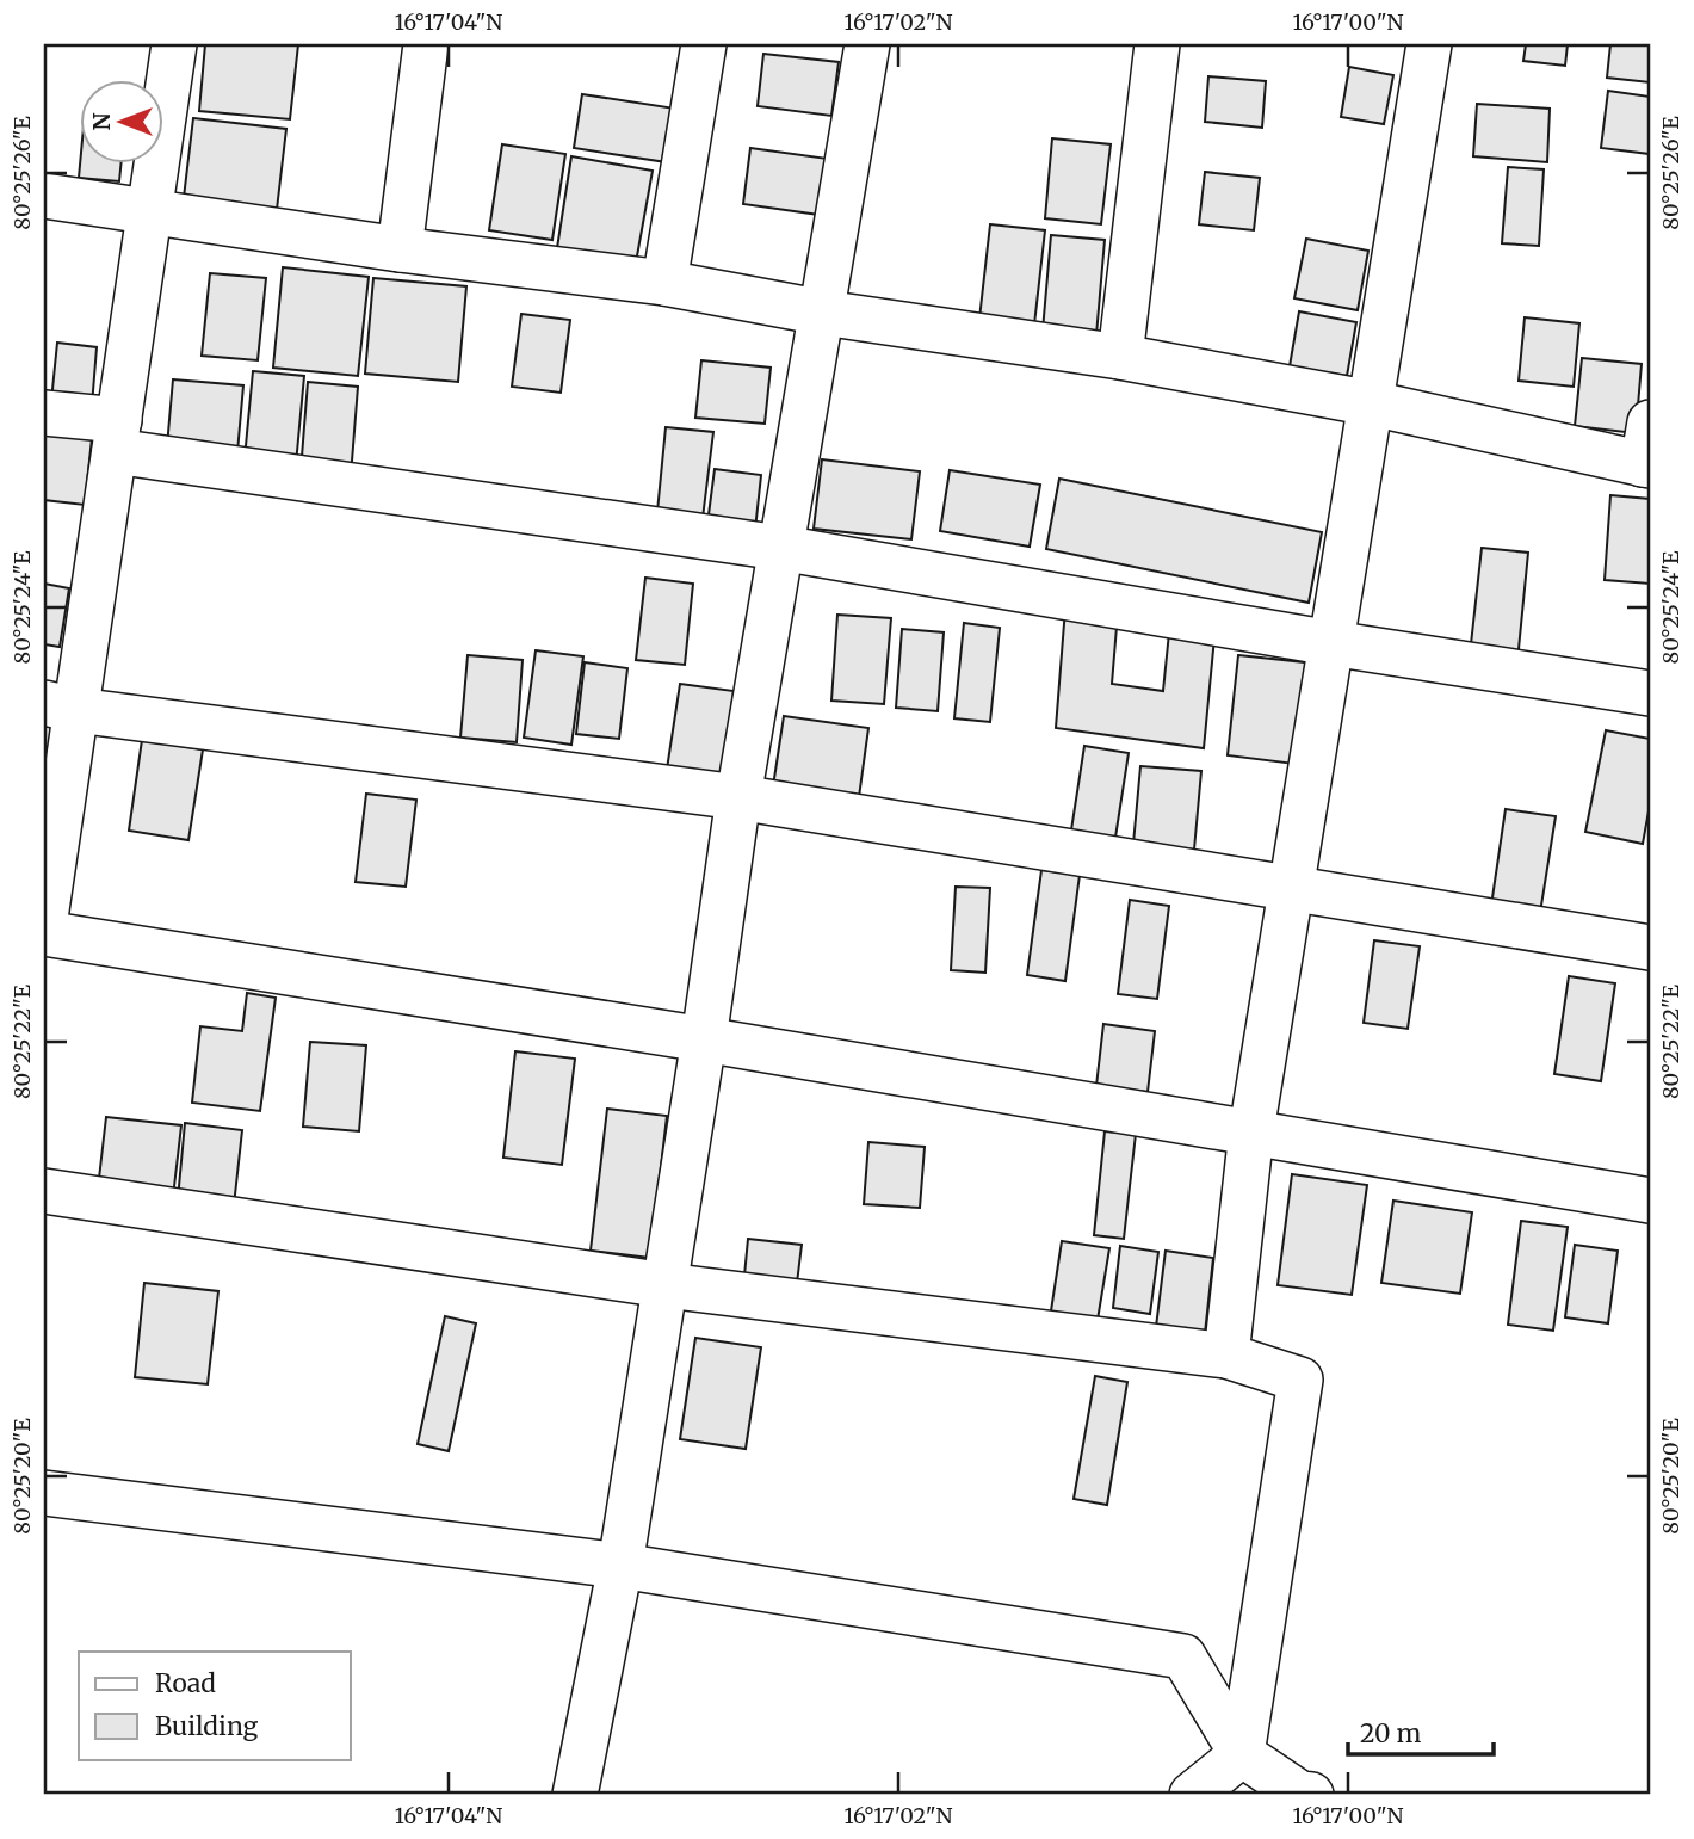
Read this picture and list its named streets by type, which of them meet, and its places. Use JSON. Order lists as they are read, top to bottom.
{
  "legend": ["Road", "Building"],
  "scale_bar": "20 m",
  "north": "left",
  "coordinates": [
    "16°17'04\"N",
    "16°17'02\"N",
    "16°17'00\"N",
    "80°25'26\"E",
    "80°25'24\"E",
    "80°25'22\"E",
    "80°25'20\"E"
  ]
}
